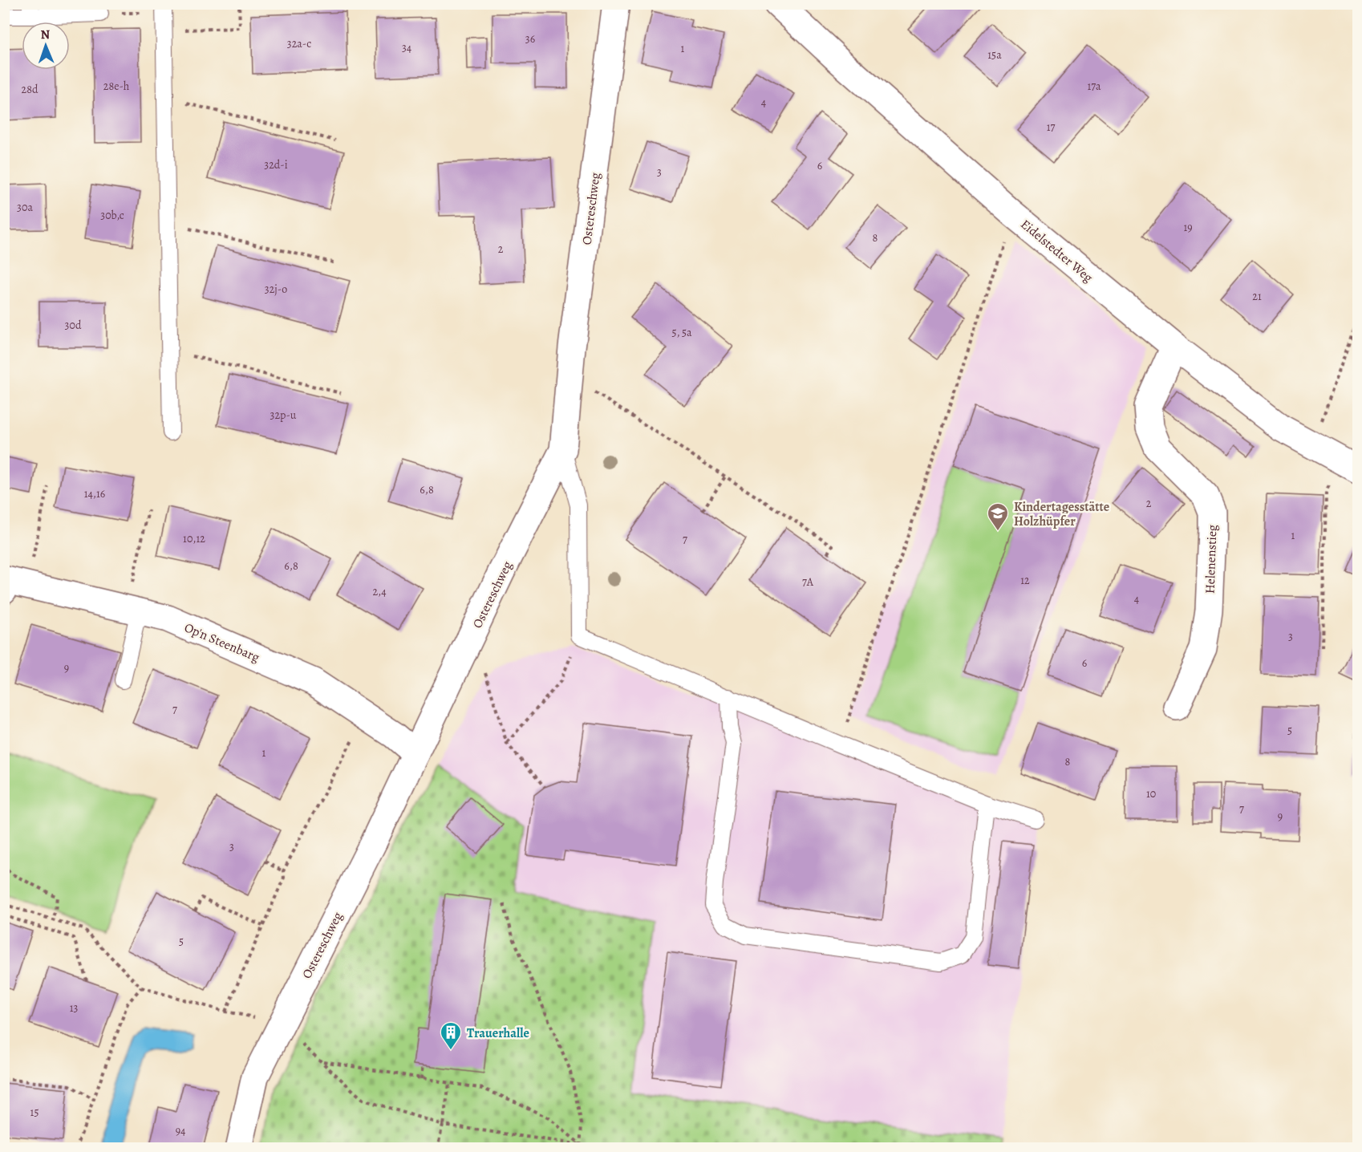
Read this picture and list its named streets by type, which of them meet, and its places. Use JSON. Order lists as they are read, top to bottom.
{
  "streets": {
    "street": [
      "Ostereschweg",
      "Eidelstedter Weg",
      "Helenenstieg",
      "Op'n Steenbarg"
    ]
  },
  "crossings": [
    ["Ostereschweg", "Op'n Steenbarg"],
    ["Eidelstedter Weg", "Helenenstieg"]
  ],
  "places": {
    "school or university": ["Kindertagesstätte Holzhüpfer"],
    "building": ["Trauerhalle"]
  },
  "house_numbers": [
    "36",
    "32a-c",
    "34",
    "1",
    "15a",
    "28e-h",
    "17a",
    "28d",
    "4",
    "17",
    "32d-i",
    "6",
    "3",
    "30a",
    "30b,c",
    "19",
    "8",
    "2",
    "32j-o",
    "21",
    "30d",
    "5, 5a",
    "32p-u",
    "6,8",
    "14,16",
    "2",
    "1",
    "10,12",
    "7",
    "6,8",
    "12",
    "7A",
    "2,4",
    "4",
    "3",
    "6",
    "9",
    "7",
    "5",
    "1",
    "8",
    "10",
    "7",
    "9",
    "3",
    "5",
    "13",
    "15",
    "94"
  ],
  "north": "top"
}
